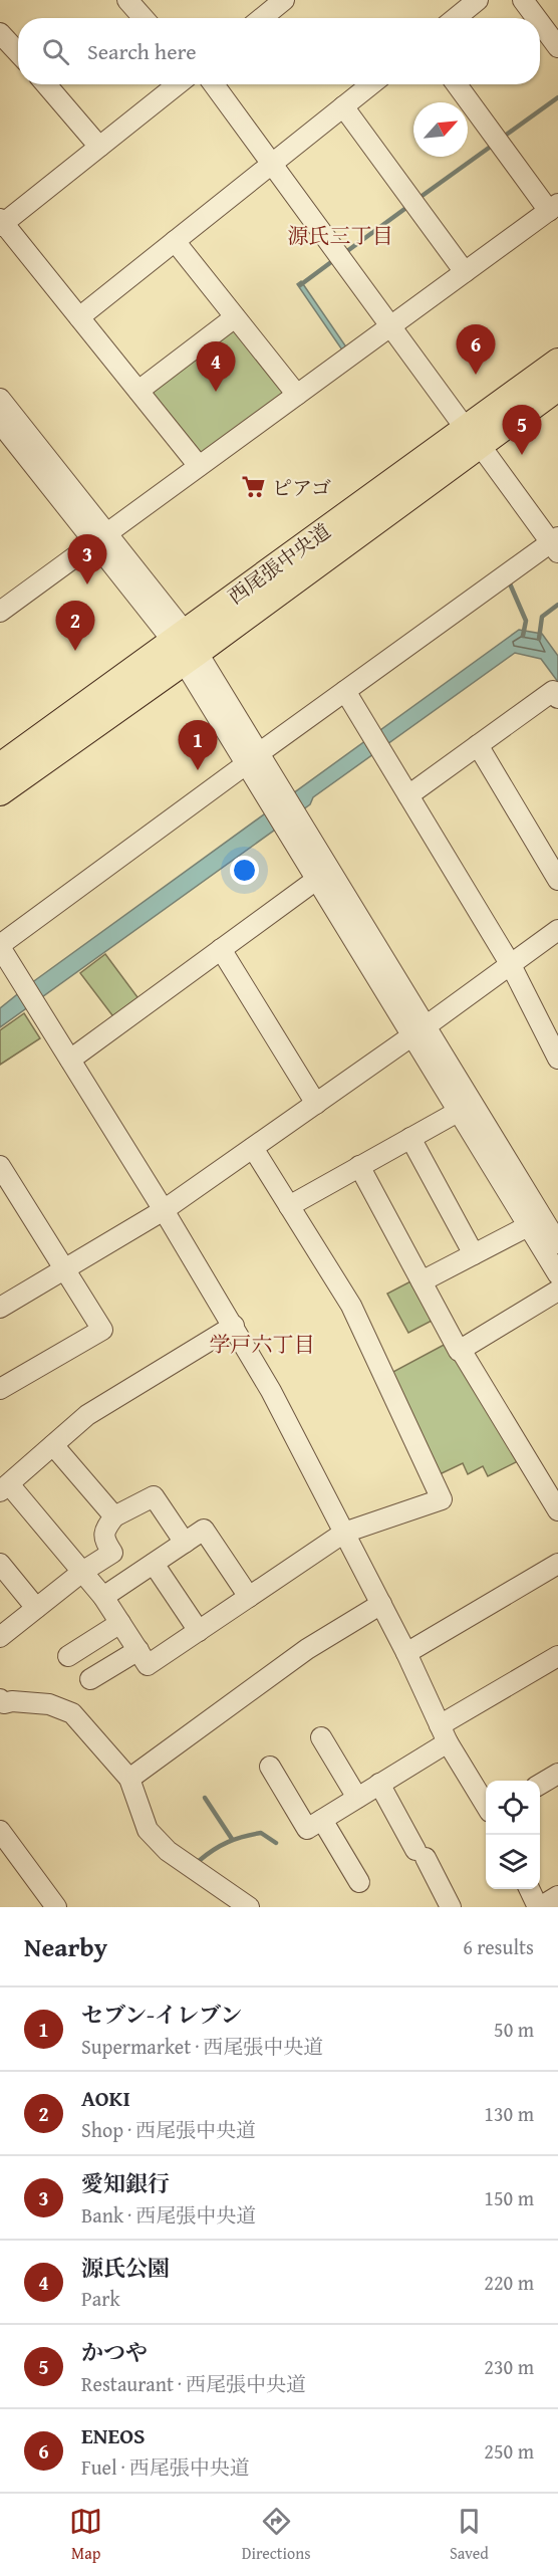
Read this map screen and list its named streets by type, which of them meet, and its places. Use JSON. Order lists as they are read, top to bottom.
{
  "streets": {
    "main road": ["西尾張中央道"]
  },
  "districts": ["源氏三丁目", "学戸六丁目"],
  "places": {
    "supermarket": ["ピアゴ"]
  },
  "north": "top right",
  "page": {
    "search": "Search here",
    "pins": [
      "6",
      "4",
      "5",
      "3",
      "2",
      "1"
    ],
    "heading": ["Nearby", "6 results"],
    "list": [
      {
        "mark": "1",
        "name": "セブン-イレブン",
        "note": "Supermarket · 西尾張中央道",
        "value": "50 m"
      },
      {
        "mark": "2",
        "name": "AOKI",
        "note": "Shop · 西尾張中央道",
        "value": "130 m"
      },
      {
        "mark": "3",
        "name": "愛知銀行",
        "note": "Bank · 西尾張中央道",
        "value": "150 m"
      },
      {
        "mark": "4",
        "name": "源氏公園",
        "note": "Park",
        "value": "220 m"
      },
      {
        "mark": "5",
        "name": "かつや",
        "note": "Restaurant · 西尾張中央道",
        "value": "230 m"
      },
      {
        "mark": "6",
        "name": "ENEOS",
        "note": "Fuel · 西尾張中央道",
        "value": "250 m"
      }
    ],
    "nav": ["Map", "Directions", "Saved"]
  }
}
